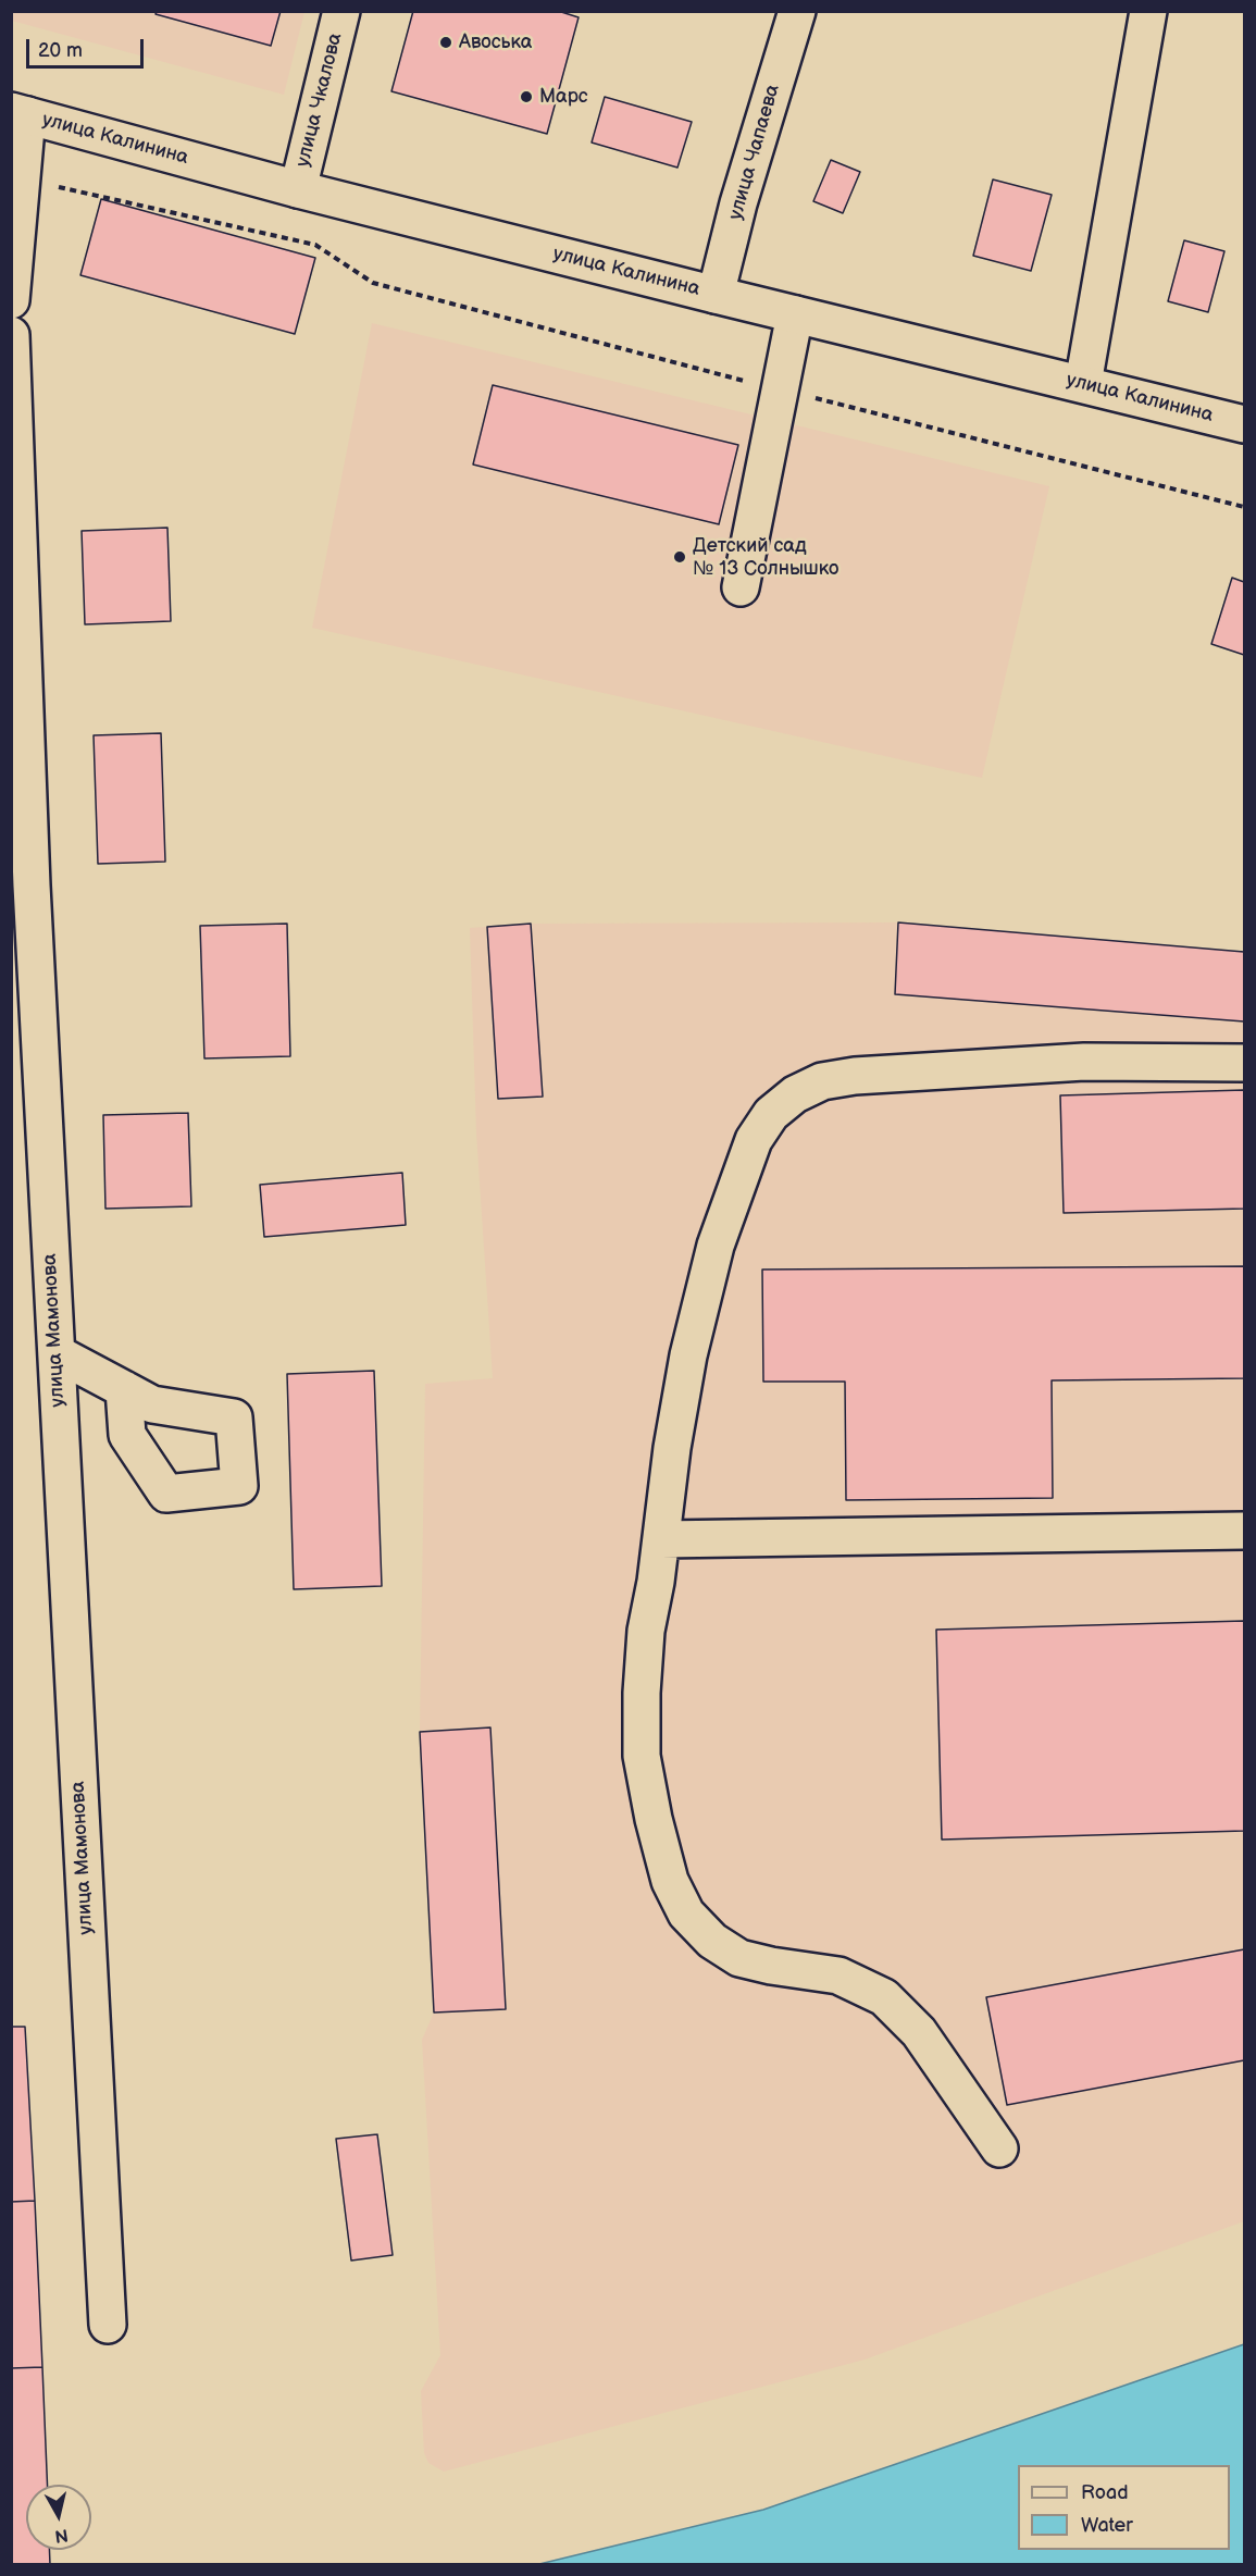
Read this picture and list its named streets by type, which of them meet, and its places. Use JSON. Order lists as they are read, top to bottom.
{
  "streets": {
    "street": [
      "улица Чкалова",
      "улица Калинина",
      "улица Чапаева",
      "улица Мамонова"
    ]
  },
  "crossings": [
    ["улица Чкалова", "улица Калинина"],
    ["улица Калинина", "улица Чапаева"]
  ],
  "places": ["Авоська", "Марс", "Детский сад № 13 Солнышко"],
  "legend": ["Road", "Water"],
  "scale_bar": "20 m",
  "north": "bottom"
}
